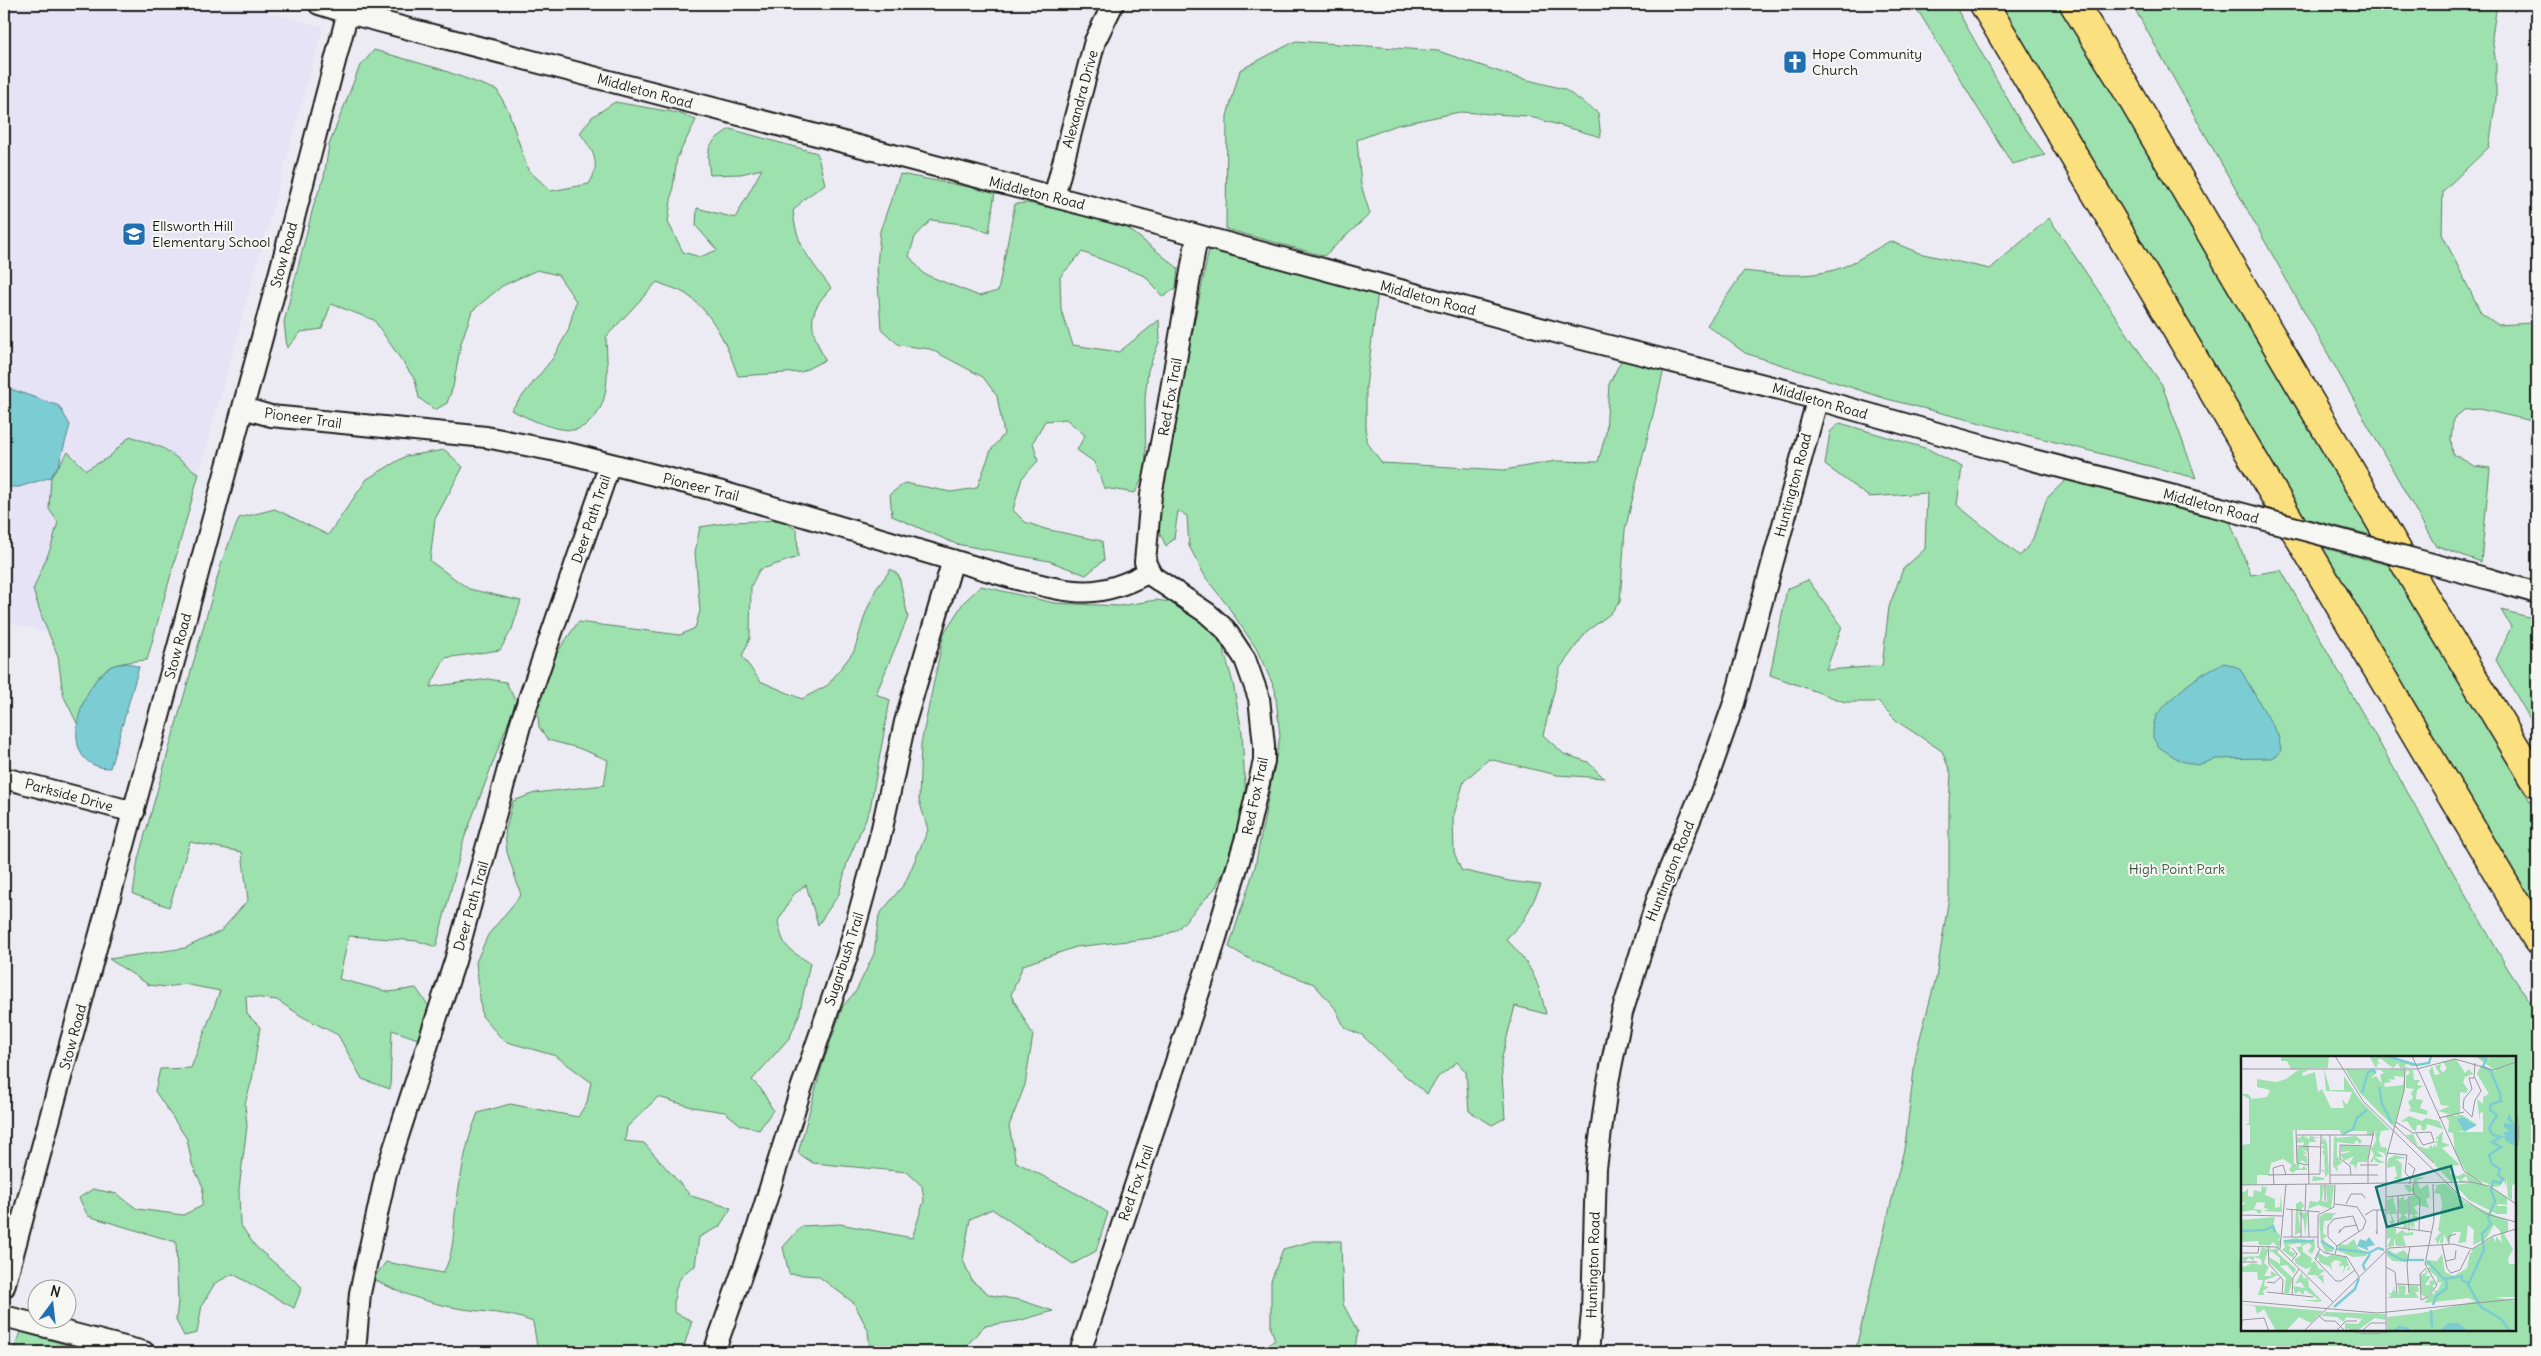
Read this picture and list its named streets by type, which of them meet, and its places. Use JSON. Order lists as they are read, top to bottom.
{
  "streets": {
    "street": [
      "Middleton Road",
      "Alexandra Drive",
      "Stow Road",
      "Red Fox Trail",
      "Pioneer Trail",
      "Huntington Road",
      "Deer Path Trail",
      "Parkside Drive",
      "Sugarbush Trail"
    ]
  },
  "crossings": [
    ["Middleton Road", "Alexandra Drive"],
    ["Middleton Road", "Stow Road"],
    ["Middleton Road", "Red Fox Trail"],
    ["Middleton Road", "Huntington Road"],
    ["Stow Road", "Pioneer Trail"],
    ["Stow Road", "Parkside Drive"],
    ["Red Fox Trail", "Pioneer Trail"],
    ["Pioneer Trail", "Deer Path Trail"],
    ["Pioneer Trail", "Sugarbush Trail"]
  ],
  "parks": ["High Point Park"],
  "places": {
    "church": ["Hope Community Church"],
    "school or university": ["Ellsworth Hill Elementary School"]
  },
  "north": "top"
}
